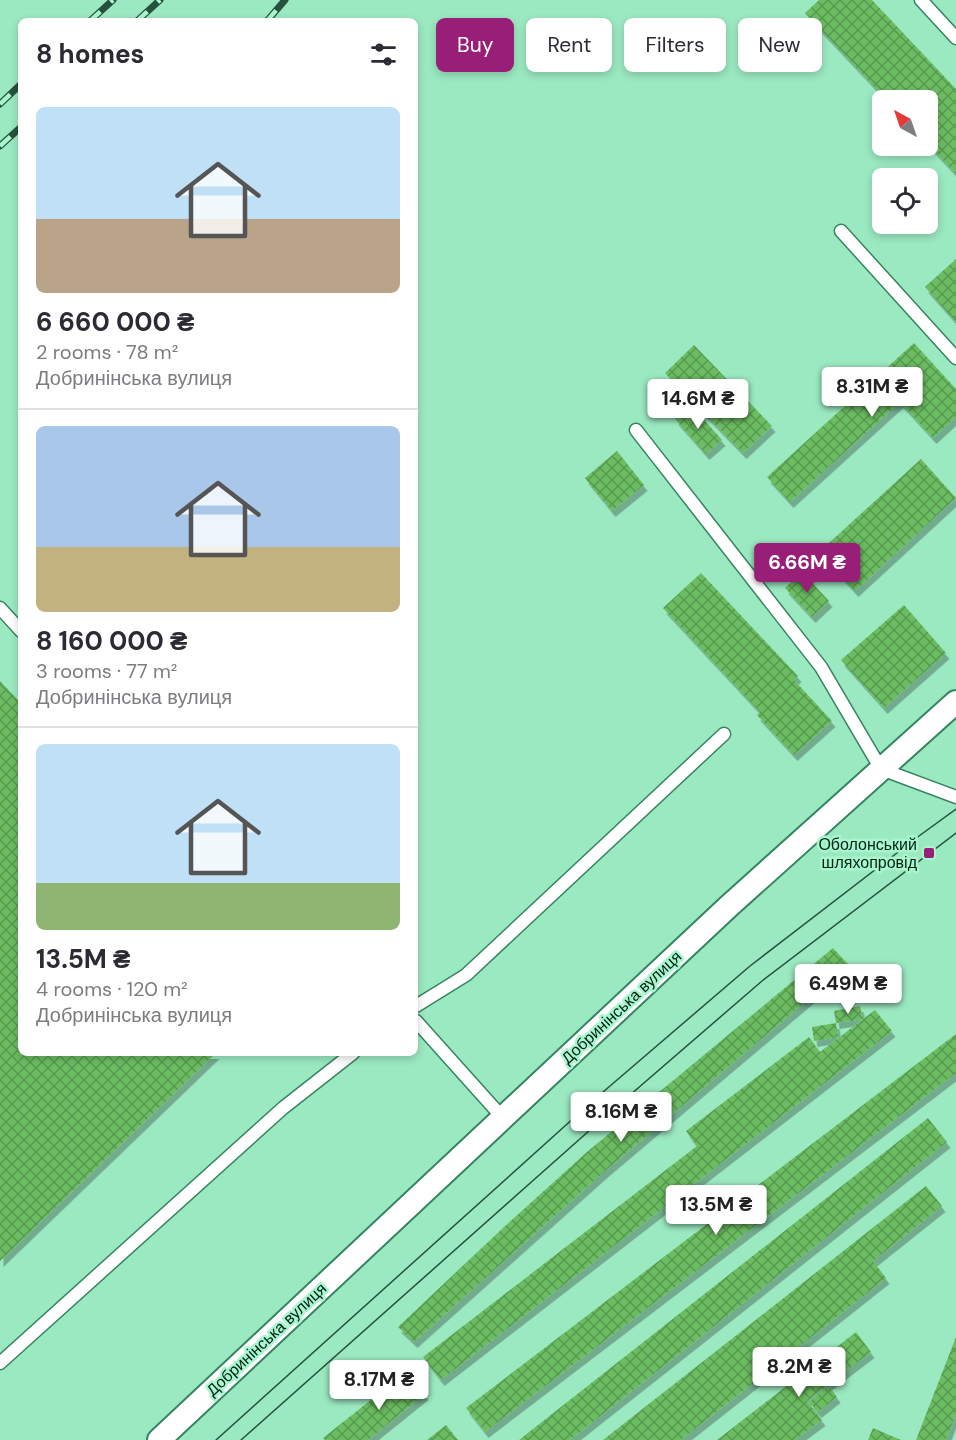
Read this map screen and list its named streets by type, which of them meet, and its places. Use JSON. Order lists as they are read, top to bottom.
{
  "streets": {
    "street": ["Добринінська вулиця"]
  },
  "places": {
    "transit": ["Оболонський шляхопровід"]
  },
  "north": "top left",
  "page": {
    "chip": [
      "Buy",
      "Rent",
      "Filters",
      "New"
    ],
    "heading": "8 homes",
    "list": [
      {
        "name": "6 660 000 ₴",
        "note": "2 rooms · 78 m² · Добринінська вулиця"
      },
      {
        "name": "8 160 000 ₴",
        "note": "3 rooms · 77 m² · Добринінська вулиця"
      },
      {
        "name": "13.5M ₴",
        "note": "4 rooms · 120 m² · Добринінська вулиця"
      }
    ],
    "price": [
      "8.31M ₴",
      "14.6M ₴",
      "6.66M ₴",
      "6.49M ₴",
      "8.16M ₴",
      "13.5M ₴",
      "8.2M ₴",
      "8.17M ₴"
    ]
  }
}
